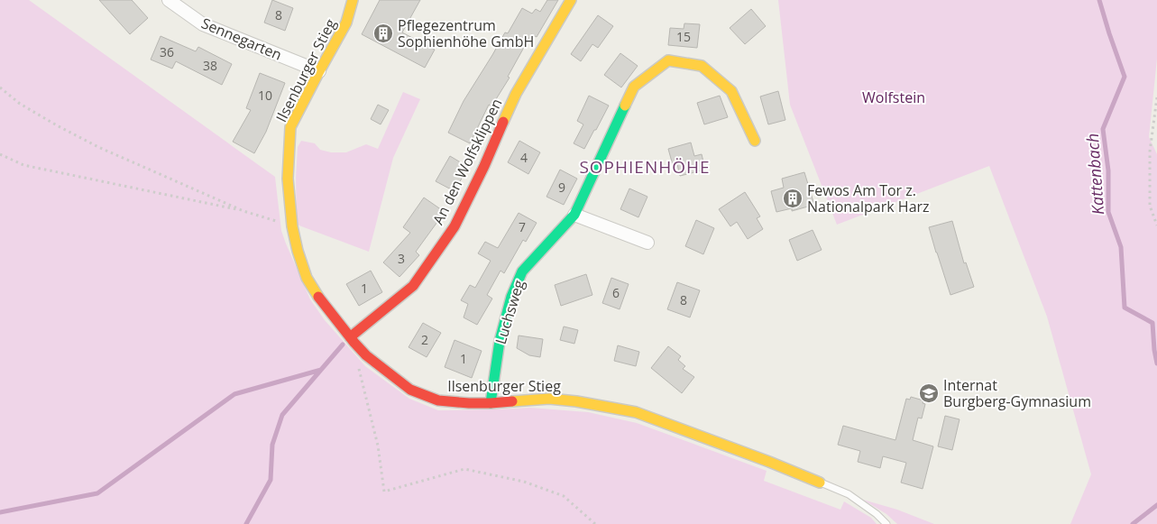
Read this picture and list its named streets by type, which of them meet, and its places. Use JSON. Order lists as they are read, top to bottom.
{
  "streets": {
    "street": [
      "Sennegarten",
      "Ilsenburger Stieg",
      "An den Wolfsklippen",
      "Luchsweg"
    ]
  },
  "crossings": [
    ["Sennegarten", "Ilsenburger Stieg"],
    ["Ilsenburger Stieg", "An den Wolfsklippen"],
    ["Ilsenburger Stieg", "Luchsweg"]
  ],
  "districts": ["SOPHIENHÖHE"],
  "water": ["Kattenbach"],
  "parks": ["Wolfstein"],
  "places": {
    "building": ["Pflegezentrum Sophienhöhe GmbH", "Fewos Am Tor z. Nationalpark Harz"],
    "school or university": ["Internat Burgberg-Gymnasium"]
  },
  "house_numbers": [
    "8",
    "15",
    "36",
    "38",
    "10",
    "4",
    "9",
    "7",
    "3",
    "1",
    "6",
    "8",
    "2",
    "1"
  ]
}
